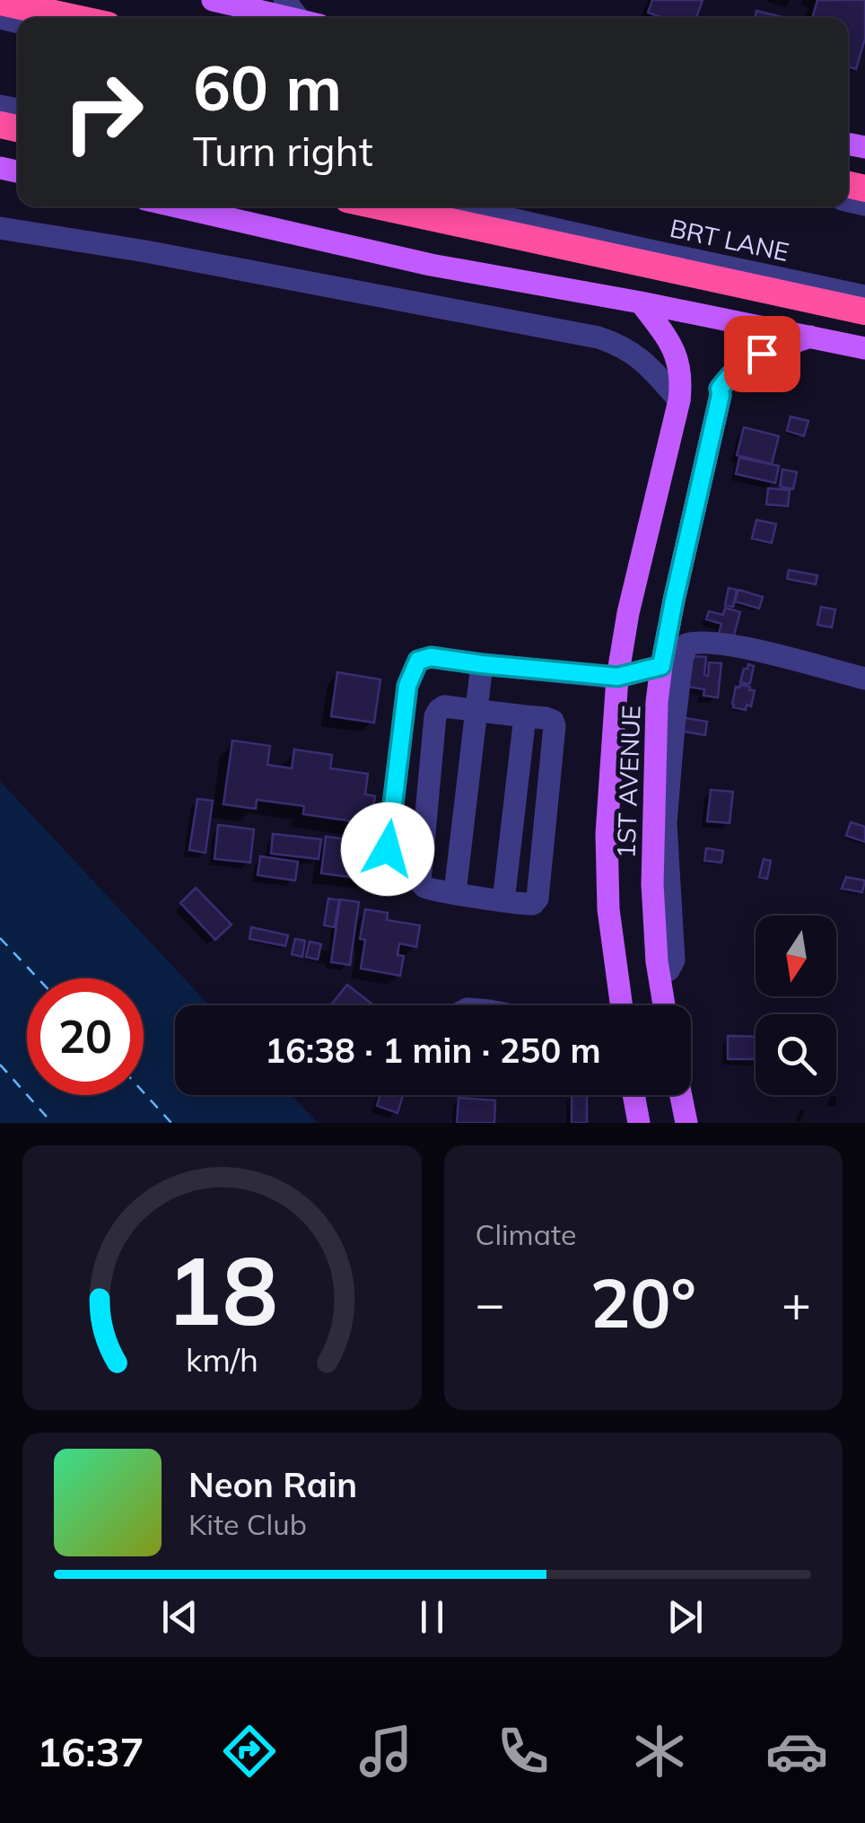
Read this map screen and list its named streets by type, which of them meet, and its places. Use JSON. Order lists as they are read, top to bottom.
{
  "streets": {
    "main road": ["1ST AVENUE"],
    "street": ["BRT LANE"]
  },
  "north": "bottom",
  "page": {
    "turn": ["60 m", "Turn right"],
    "limit": "20",
    "trip": "16:38 · 1 min · 250 m",
    "tile": "Climate",
    "heat": ["−", "20°", "+"],
    "song": ["Neon Rain", "Kite Club"],
    "tabs": "16:37",
    "gauge": ["18", "km/h"]
  }
}
